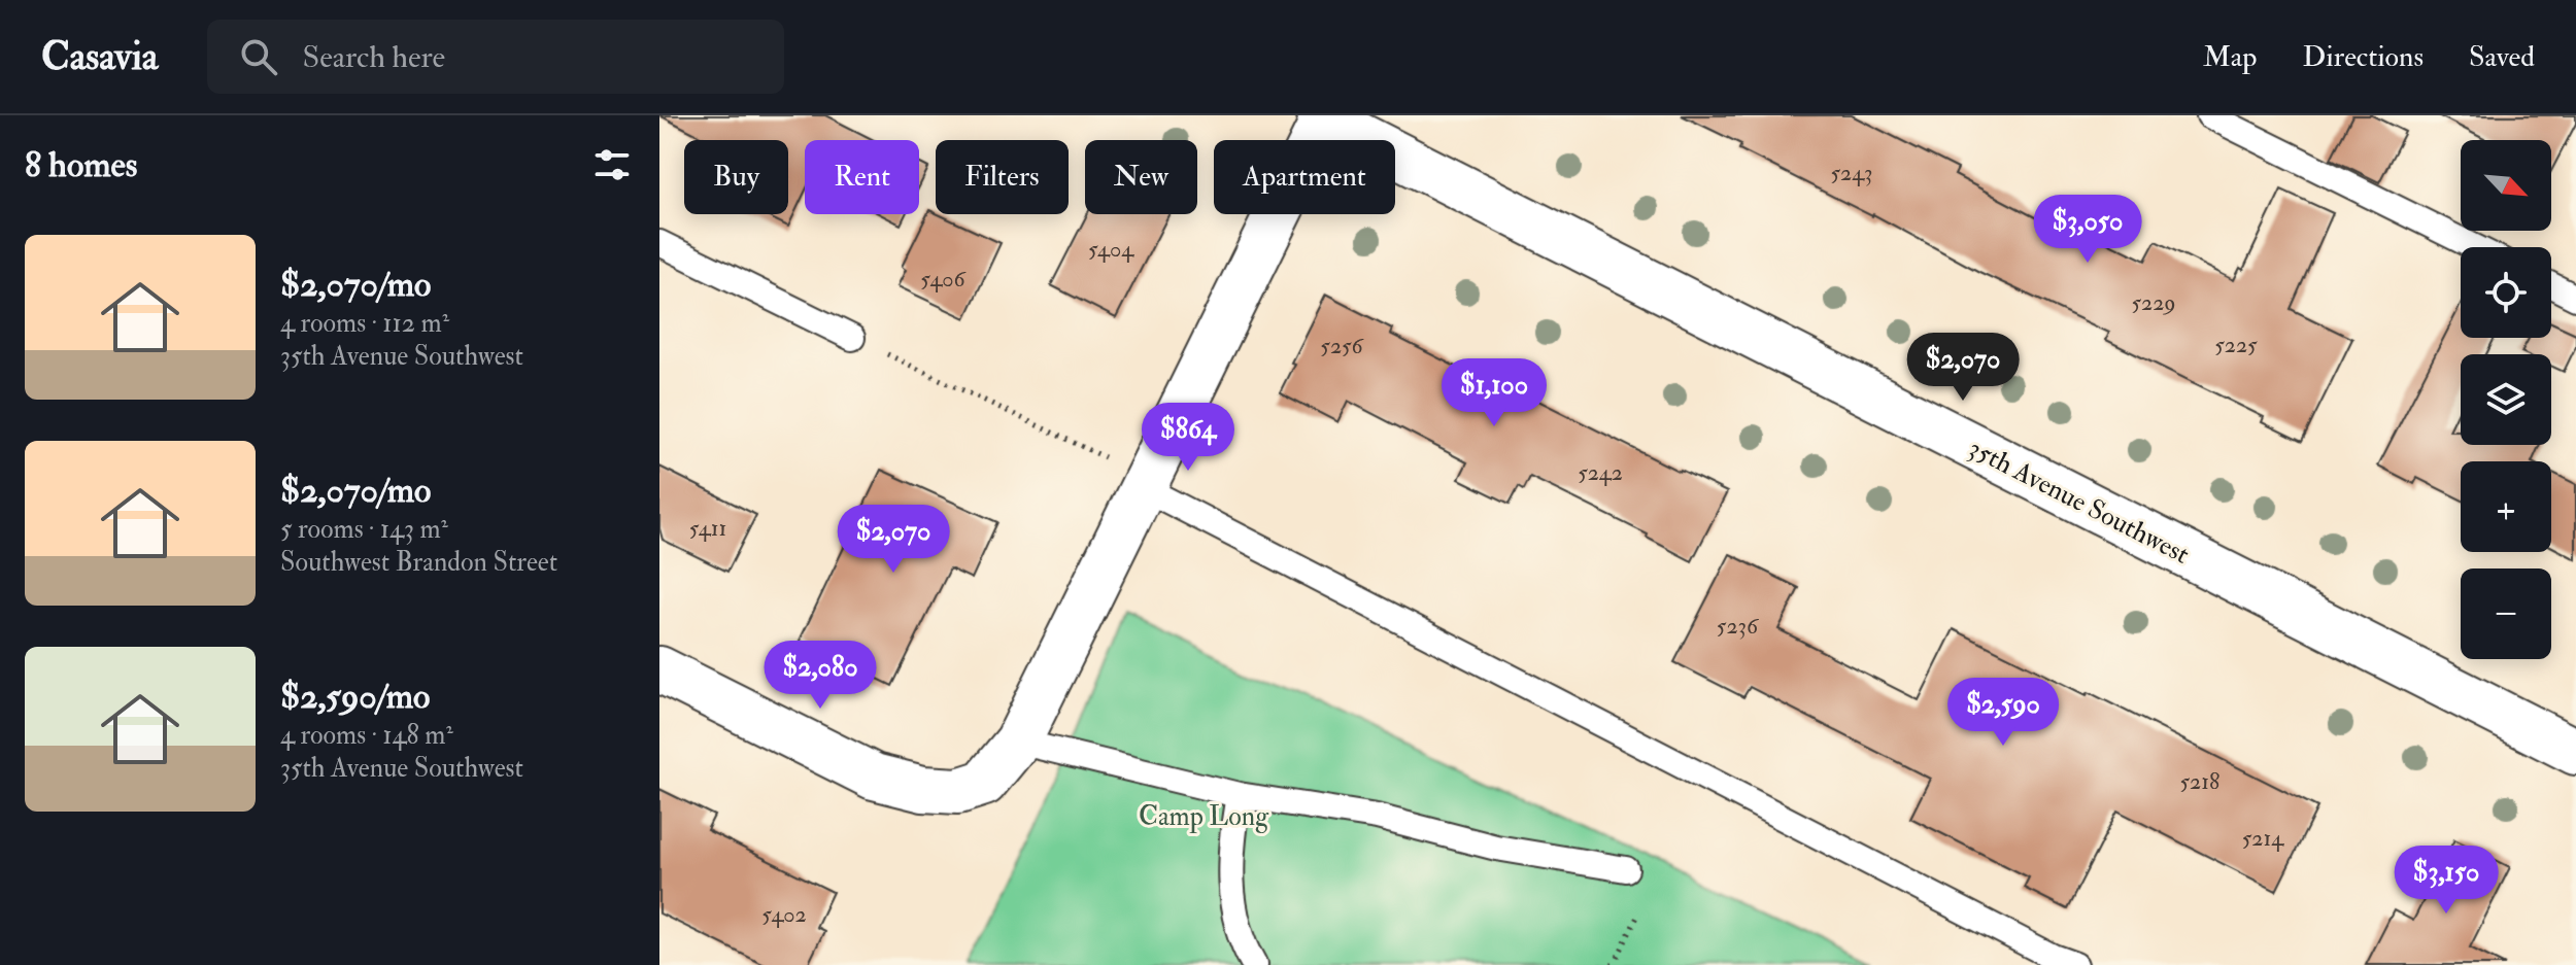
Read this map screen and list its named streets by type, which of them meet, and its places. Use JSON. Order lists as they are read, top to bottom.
{
  "streets": {
    "main road": ["35th Avenue Southwest"]
  },
  "parks": ["Camp Long"],
  "house_numbers": [
    "5243",
    "5404",
    "5406",
    "5229",
    "5225",
    "5256",
    "5242",
    "5411",
    "5236",
    "5218",
    "5214",
    "5402"
  ],
  "north": "bottom right",
  "page": {
    "header": "Casavia",
    "search": "Search here",
    "nav": ["Map", "Directions", "Saved"],
    "heading": "8 homes",
    "map_buttons": ["+", "−"],
    "chip": [
      "Buy",
      "Rent",
      "Filters",
      "New",
      "Apartment"
    ],
    "price": [
      "$3,050",
      "$2,070",
      "$1,100",
      "$864",
      "$2,070",
      "$2,080",
      "$2,590",
      "$3,150"
    ],
    "list": [
      {
        "name": "$2,070/mo",
        "note": "4 rooms · 112 m² · 35th Avenue Southwest"
      },
      {
        "name": "$2,070/mo",
        "note": "5 rooms · 143 m² · Southwest Brandon Street"
      },
      {
        "name": "$2,590/mo",
        "note": "4 rooms · 148 m² · 35th Avenue Southwest"
      }
    ]
  }
}
